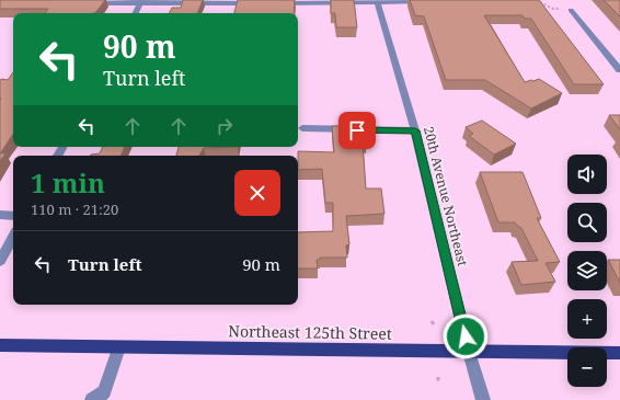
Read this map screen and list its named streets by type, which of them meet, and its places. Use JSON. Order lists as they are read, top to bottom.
{
  "streets": {
    "main road": ["Northeast 125th Street"],
    "street": ["20th Avenue Northeast"]
  },
  "crossings": [
    ["20th Avenue Northeast", "Northeast 125th Street"]
  ],
  "page": {
    "turn": ["90 m", "Turn left"],
    "map_buttons": ["+", "−"],
    "heading": ["1 min", "110 m · 21:20"],
    "list": [
      {
        "name": "Turn left",
        "value": "90 m"
      }
    ]
  }
}
